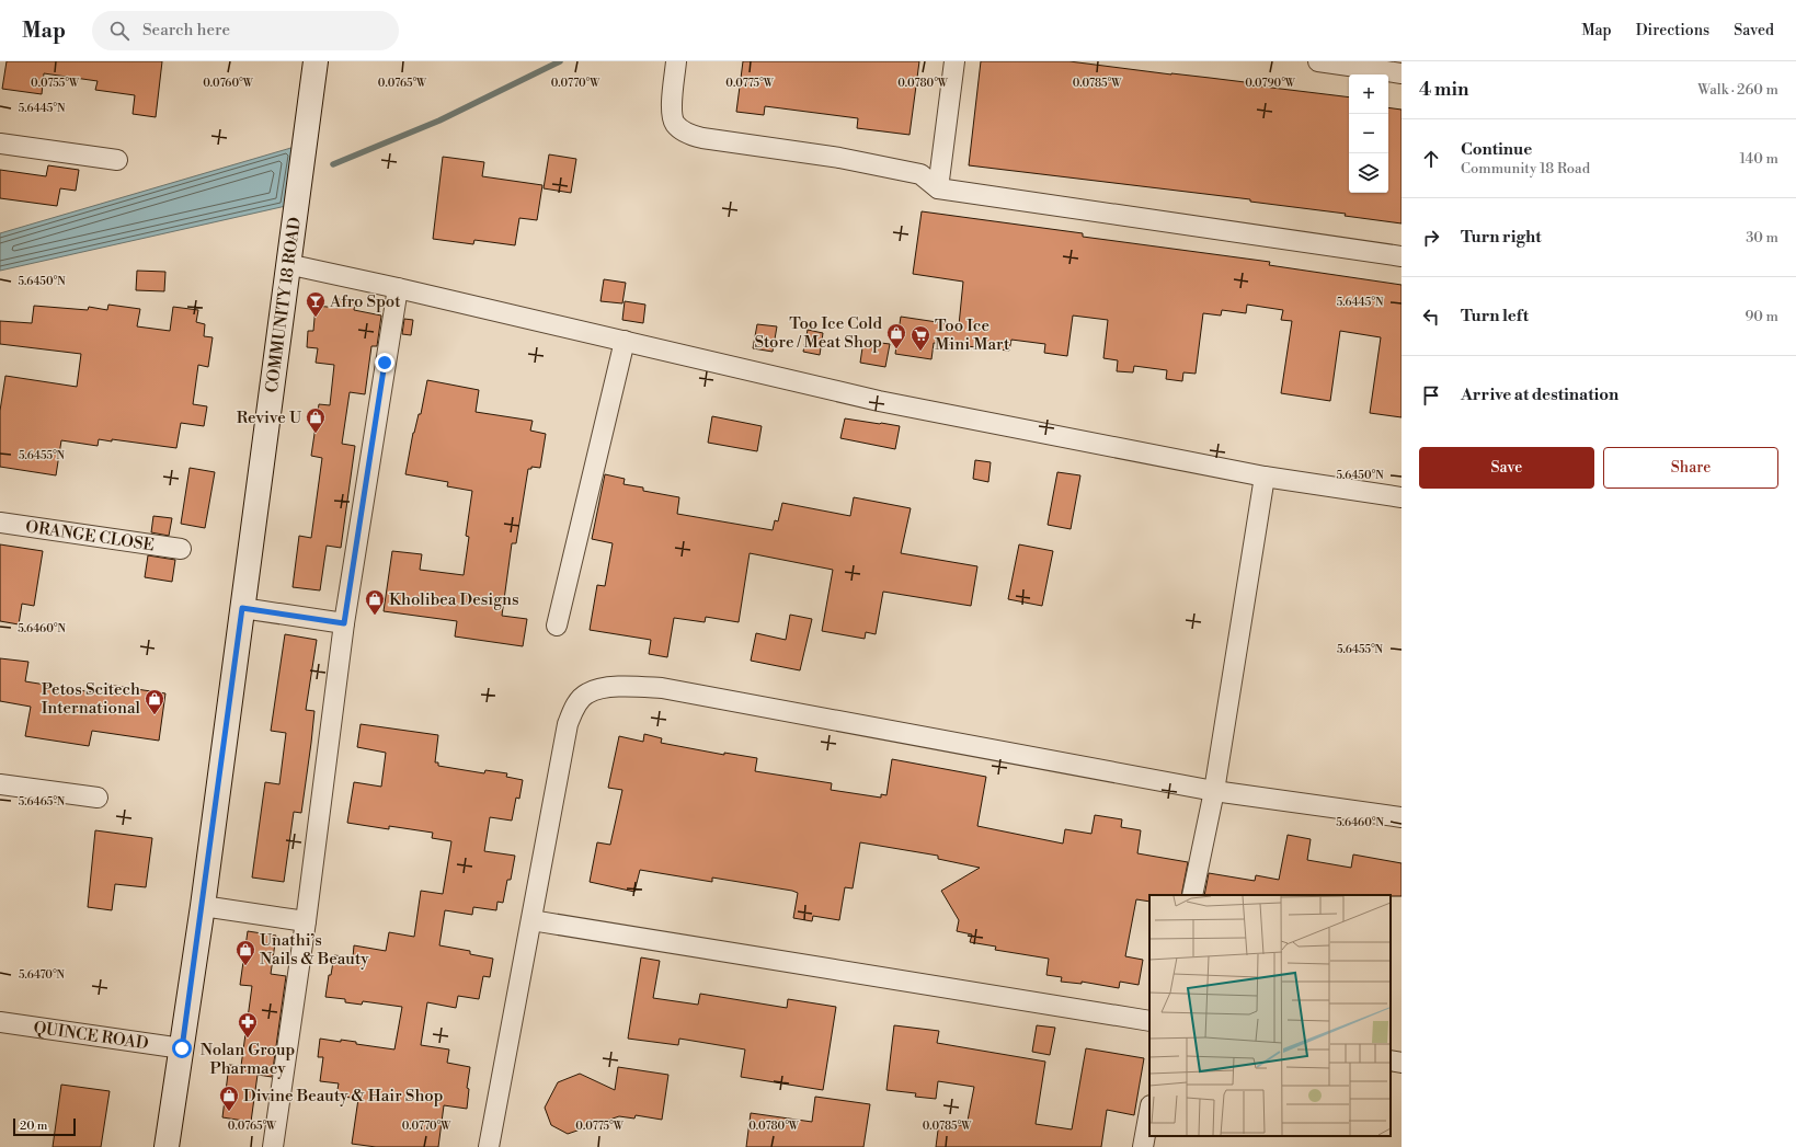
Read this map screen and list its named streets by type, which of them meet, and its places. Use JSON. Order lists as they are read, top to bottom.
{
  "streets": {
    "main road": ["COMMUNITY 18 ROAD"],
    "street": ["ORANGE CLOSE", "QUINCE ROAD"]
  },
  "crossings": [
    ["COMMUNITY 18 ROAD", "QUINCE ROAD"]
  ],
  "places": {
    "bar": ["Afro Spot"],
    "shop": [
      "Too Ice Cold Store / Meat Shop",
      "Revive U",
      "Kholibea Designs",
      "Petos Scitech International",
      "Unathi’s Nails & Beauty",
      "Divine Beauty & Hair Shop"
    ],
    "supermarket": ["Too Ice Mini Mart"],
    "pharmacy": ["Nolan Group Pharmacy"]
  },
  "scale_bar": "20 m",
  "page": {
    "header": "Map",
    "search": "Search here",
    "nav": ["Map", "Directions", "Saved"],
    "heading": ["4 min", "Walk · 260 m"],
    "map_buttons": ["+", "−"],
    "list": [
      ["Continue", "Community 18 Road", "140 m"],
      ["Turn right", "30 m"],
      ["Turn left", "90 m"],
      "Arrive at destination"
    ],
    "buttons": ["Save", "Share"],
    "scale": "20 m"
  },
  "coordinates": [
    "0.0755°W",
    "0.0760°W",
    "0.0765°W",
    "0.0770°W",
    "0.0775°W",
    "0.0780°W",
    "0.0785°W",
    "0.0790°W",
    "5.6445°N",
    "5.6450°N",
    "5.6455°N",
    "5.6460°N",
    "5.6465°N",
    "5.6470°N"
  ]
}
